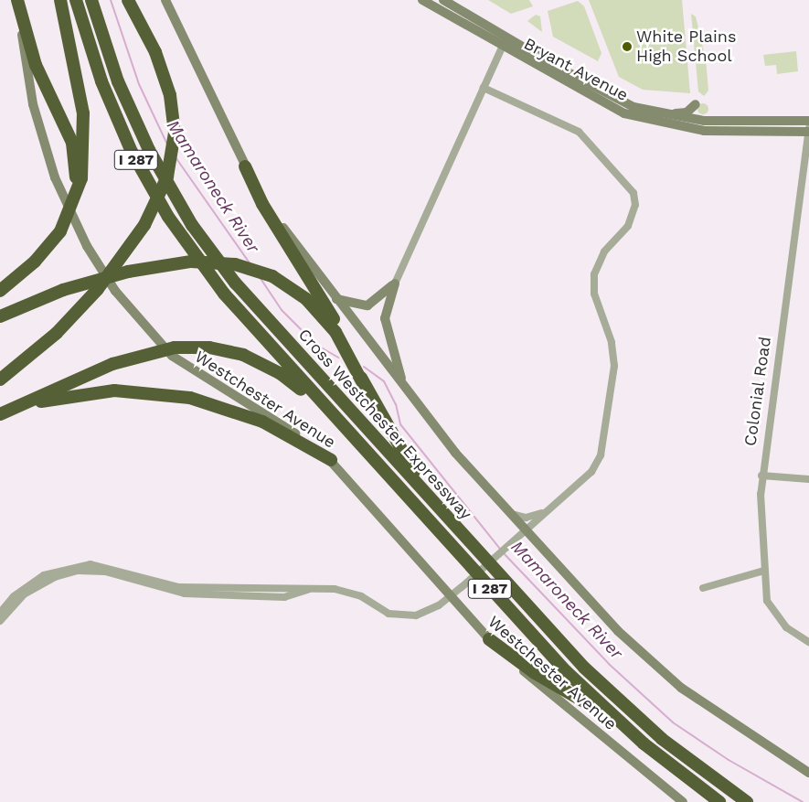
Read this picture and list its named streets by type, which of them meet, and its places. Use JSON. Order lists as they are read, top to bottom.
{
  "streets": {
    "highway": ["I 287", "Cross Westchester Expressway"],
    "main road": ["Bryant Avenue", "Westchester Avenue"],
    "street": ["Colonial Road"]
  },
  "crossings": [
    ["Bryant Avenue", "Colonial Road"]
  ],
  "water": ["Mamaroneck River"],
  "places": ["White Plains High School"]
}
